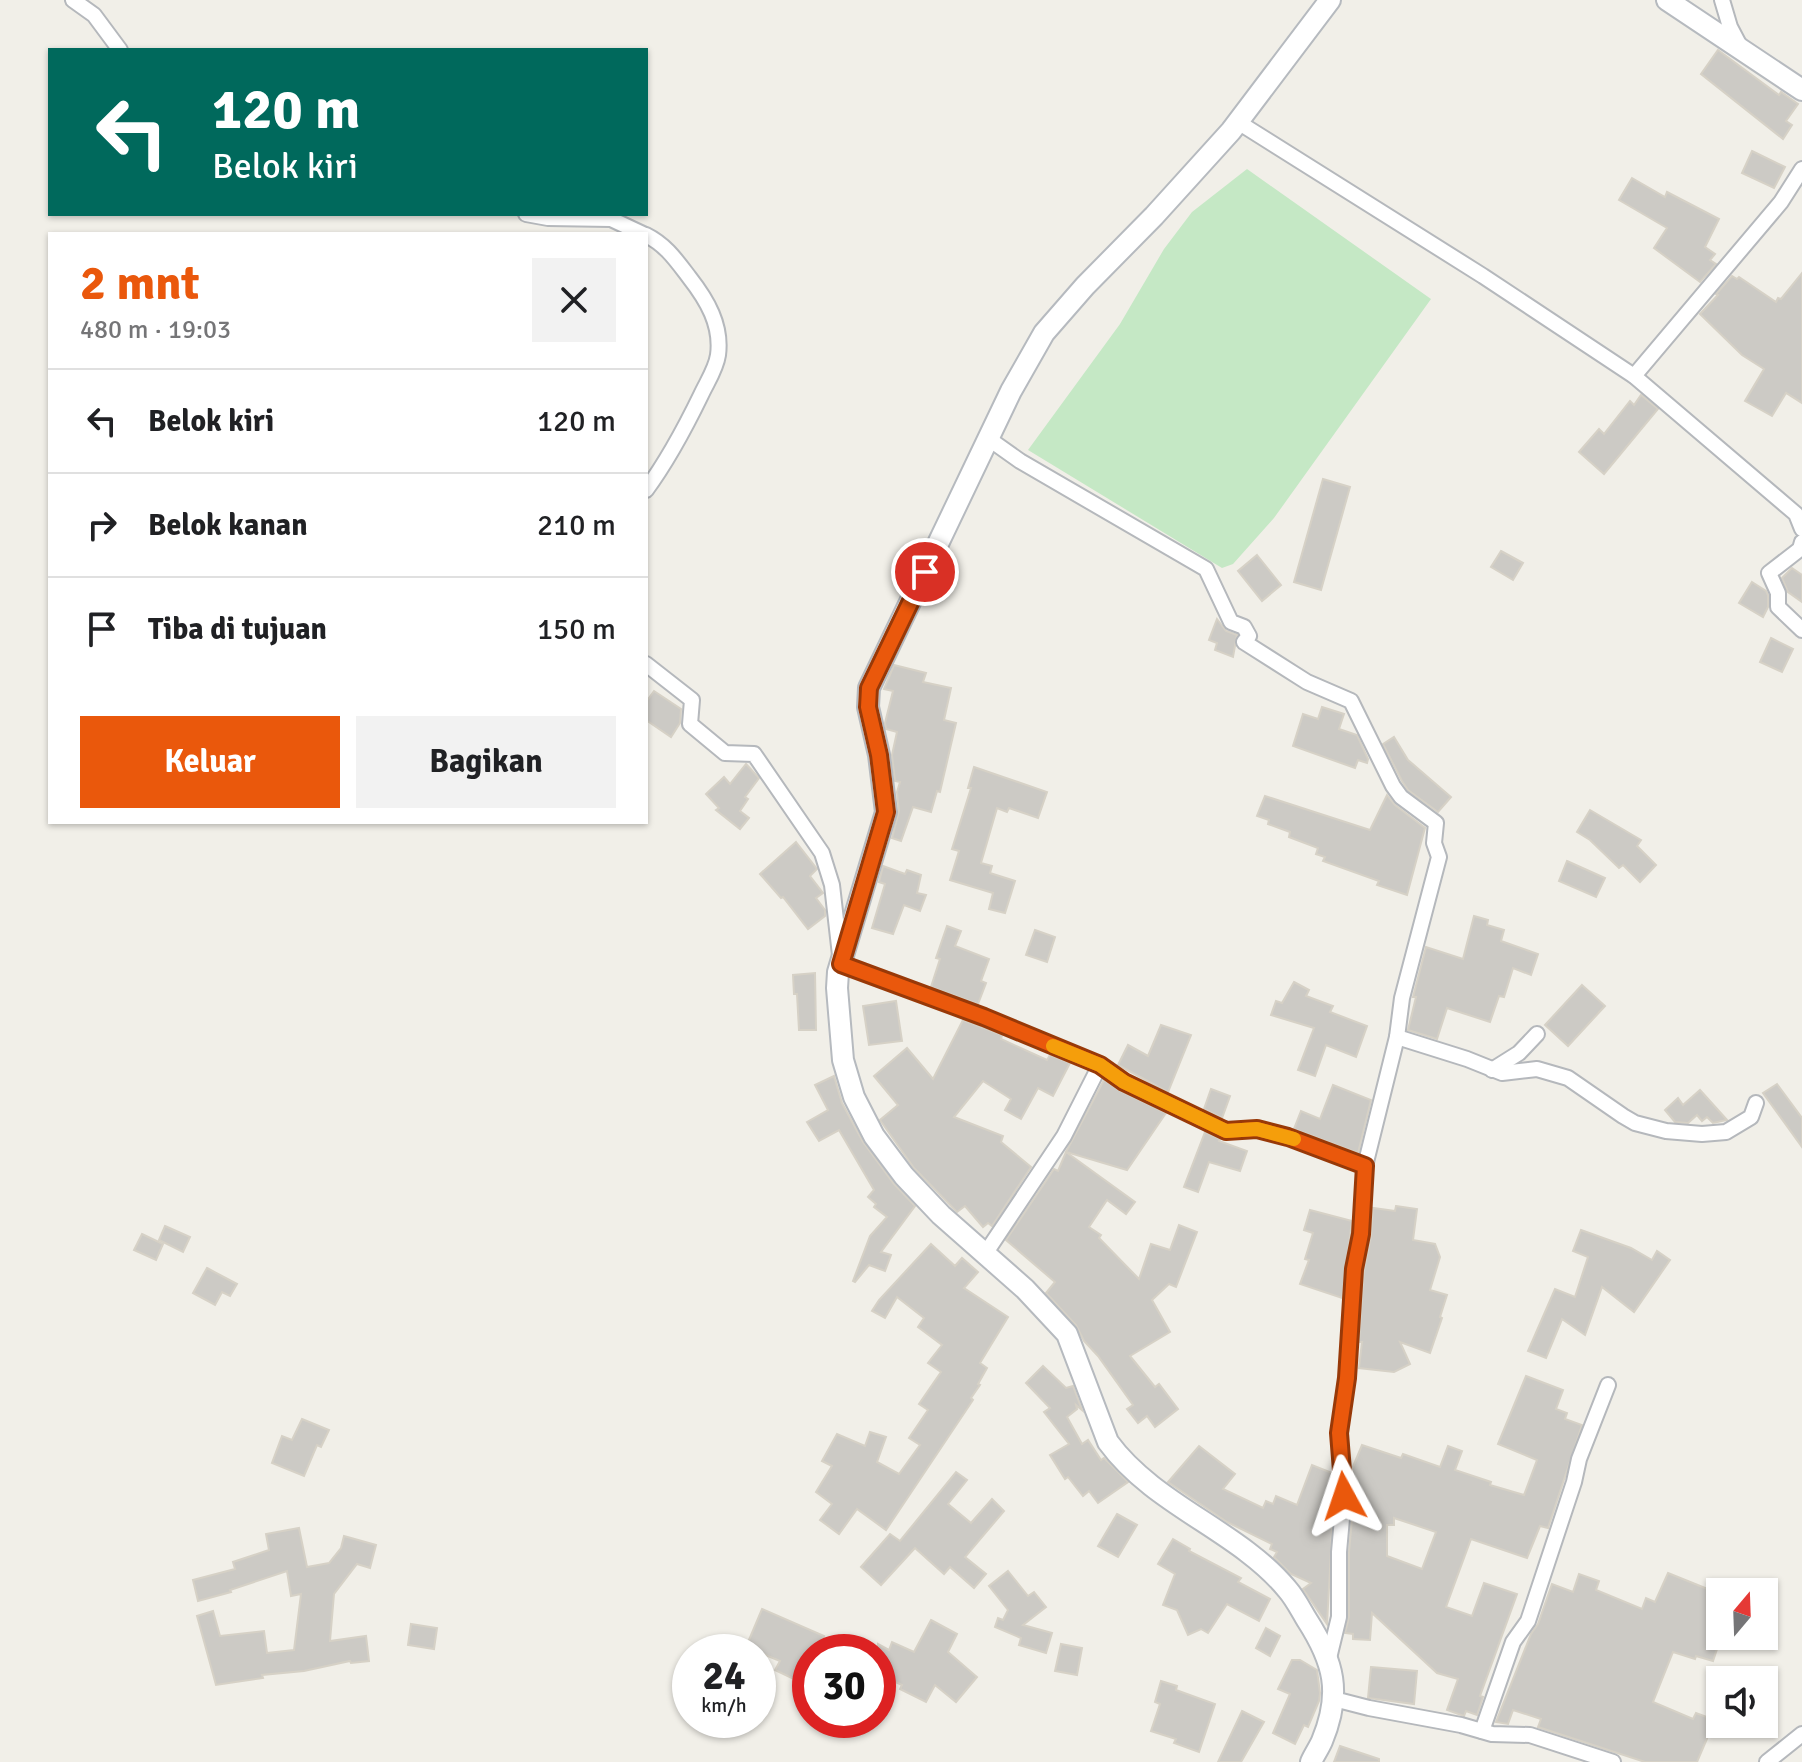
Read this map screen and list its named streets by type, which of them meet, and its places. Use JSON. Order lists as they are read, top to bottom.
{
  "north": "top",
  "page": {
    "turn": ["120 m", "Belok kiri"],
    "heading": ["2 mnt", "480 m · 19:03"],
    "list": [
      {
        "name": "Belok kiri",
        "value": "120 m"
      },
      {
        "name": "Belok kanan",
        "value": "210 m"
      },
      {
        "name": "Tiba di tujuan",
        "value": "150 m"
      }
    ],
    "buttons": ["Keluar", "Bagikan"],
    "speed": "24 km/h",
    "limit": "30"
  }
}
